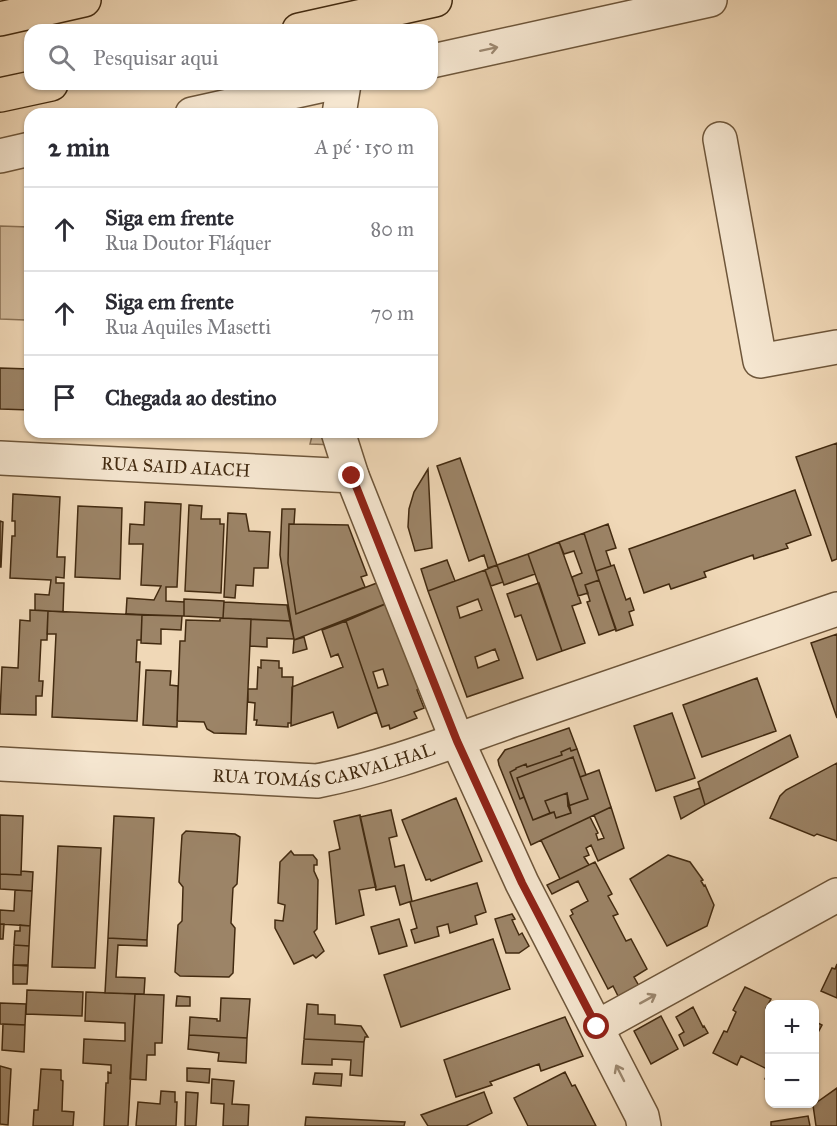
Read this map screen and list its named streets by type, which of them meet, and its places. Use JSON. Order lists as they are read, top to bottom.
{
  "streets": {
    "street": ["RUA SAID AIACH", "RUA TOMÁS CARVALHAL"]
  },
  "page": {
    "search": "Pesquisar aqui",
    "heading": ["2 min", "A pé · 150 m"],
    "list": [
      ["Siga em frente", "Rua Doutor Fláquer", "80 m"],
      ["Siga em frente", "Rua Aquiles Masetti", "70 m"],
      "Chegada ao destino"
    ],
    "map_buttons": ["+", "−"]
  }
}
